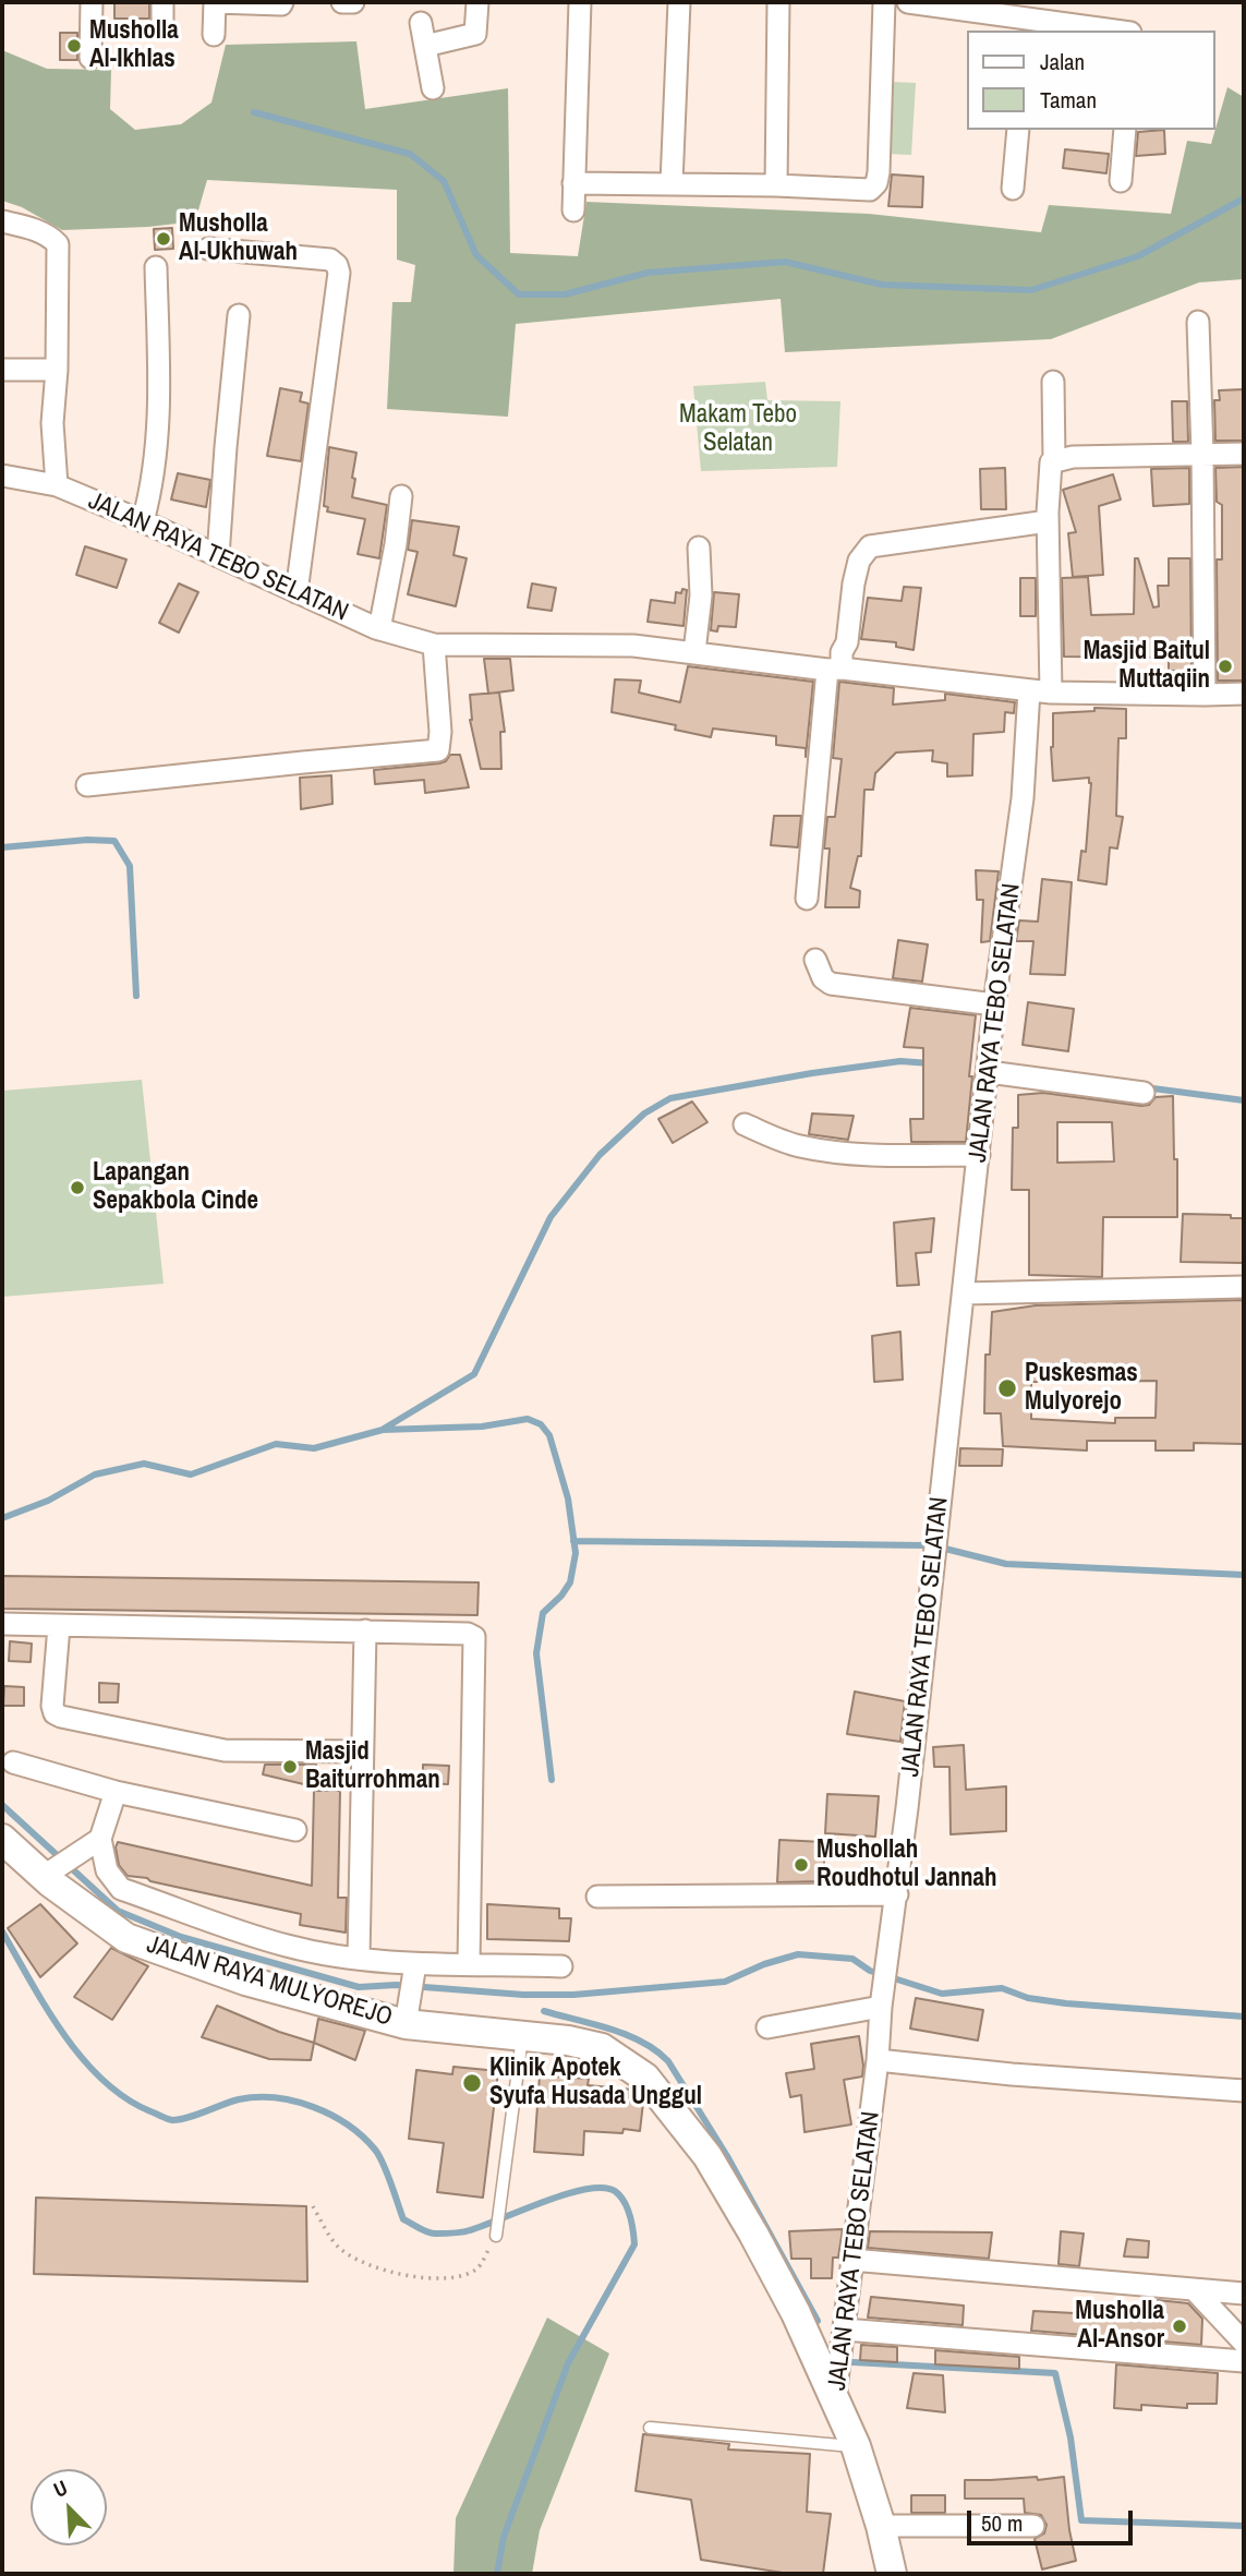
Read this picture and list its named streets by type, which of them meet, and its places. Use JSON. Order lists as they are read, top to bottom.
{
  "streets": {
    "main road": ["JALAN RAYA TEBO SELATAN", "JALAN RAYA MULYOREJO"]
  },
  "crossings": [
    ["JALAN RAYA TEBO SELATAN", "JALAN RAYA MULYOREJO"]
  ],
  "parks": ["Makam Tebo Selatan"],
  "places": [
    "Musholla Al-Ikhlas",
    "Musholla Al-Ukhuwah",
    "Masjid Baitul Muttaqiin",
    "Lapangan Sepakbola Cinde",
    "Puskesmas Mulyorejo",
    "Masjid Baiturrohman",
    "Mushollah Roudhotul Jannah",
    "Klinik Apotek Syufa Husada Unggul",
    "Musholla Al-Ansor"
  ],
  "legend": ["Jalan", "Taman"],
  "scale_bar": "50 m",
  "north": "top left"
}
